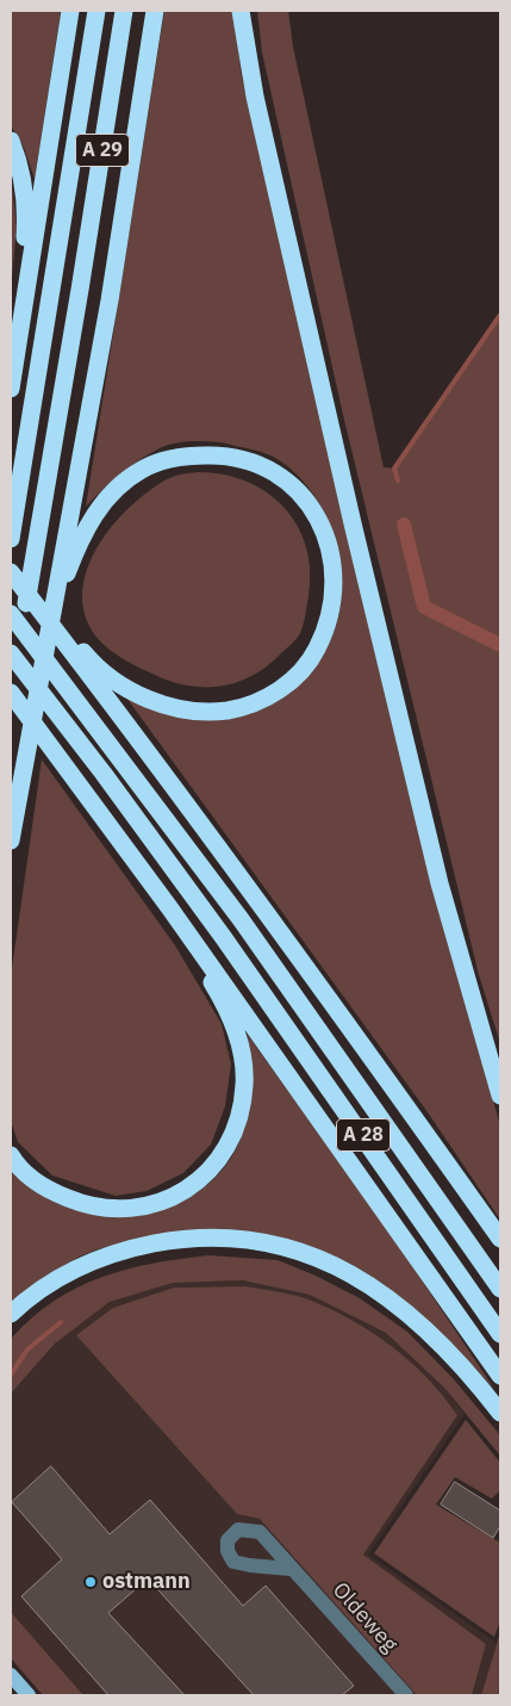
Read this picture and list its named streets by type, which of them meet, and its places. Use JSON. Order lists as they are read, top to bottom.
{
  "streets": {
    "highway": ["A 29", "A 28"],
    "street": ["Oldeweg"]
  },
  "places": ["ostmann"]
}
